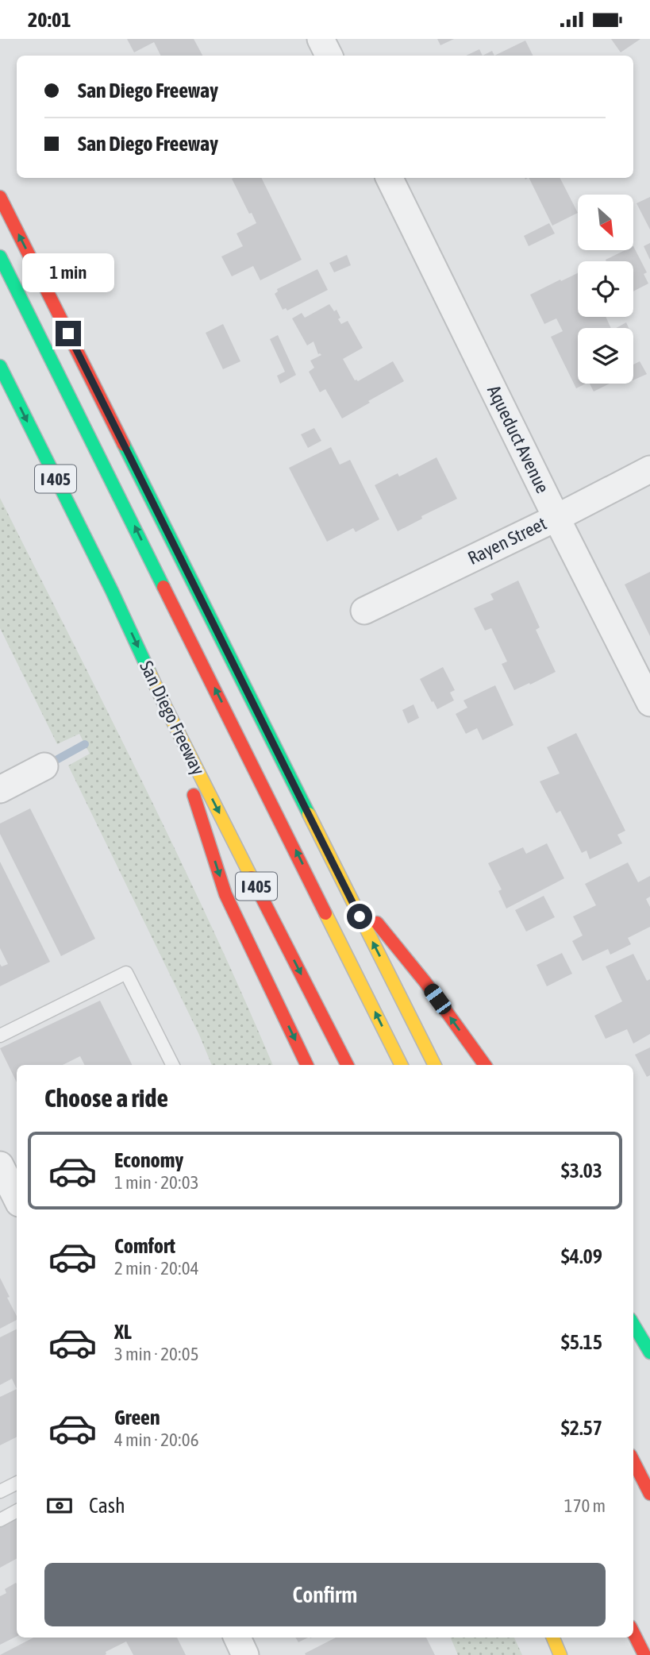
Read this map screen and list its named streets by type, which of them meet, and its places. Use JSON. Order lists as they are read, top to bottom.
{
  "streets": {
    "highway": ["I 405", "San Diego Freeway"],
    "street": ["Aqueduct Avenue", "Rayen Street"]
  },
  "crossings": [
    ["Aqueduct Avenue", "Rayen Street"]
  ],
  "north": "bottom right",
  "page": {
    "status": "20:01",
    "banner": ["San Diego Freeway", "San Diego Freeway"],
    "bubble": "1 min",
    "heading": "Choose a ride",
    "list": [
      {
        "name": "Economy",
        "note": "1 min · 20:03",
        "value": "$3.03"
      },
      {
        "name": "Comfort",
        "note": "2 min · 20:04",
        "value": "$4.09"
      },
      {
        "name": "XL",
        "note": "3 min · 20:05",
        "value": "$5.15"
      },
      {
        "name": "Green",
        "note": "4 min · 20:06",
        "value": "$2.57"
      }
    ],
    "pay": ["Cash", "170 m"],
    "buttons": "Confirm"
  }
}
